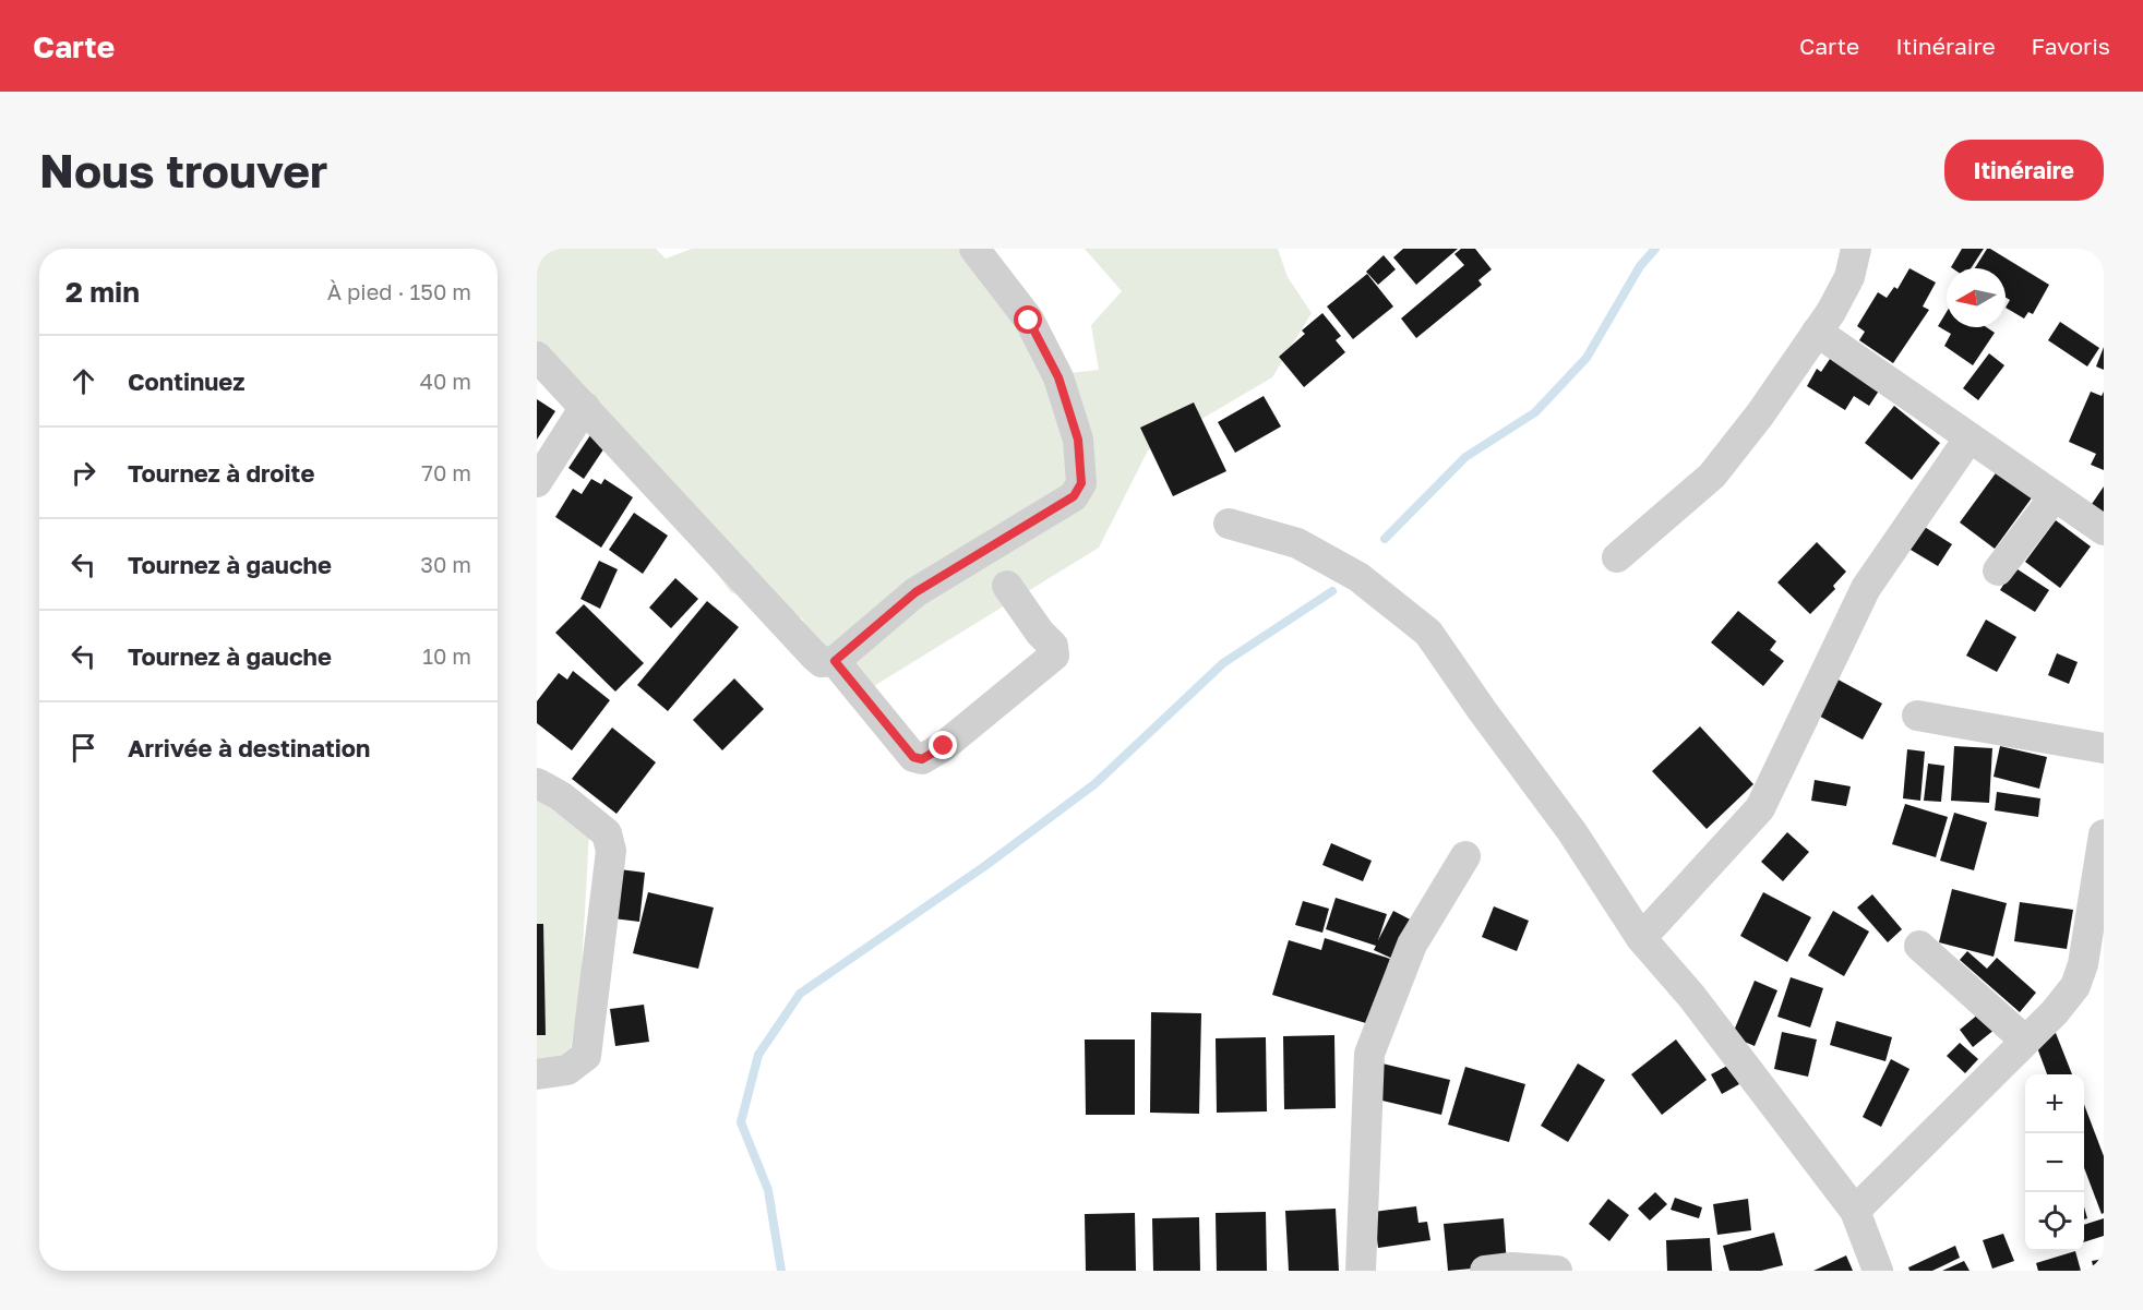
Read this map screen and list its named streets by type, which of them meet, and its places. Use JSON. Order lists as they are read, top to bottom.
{
  "north": "left",
  "page": {
    "header": "Carte",
    "nav": ["Carte", "Itinéraire", "Favoris"],
    "buttons": "Itinéraire",
    "title": "Nous trouver",
    "heading": ["2 min", "À pied · 150 m"],
    "list": [
      ["Continuez", "40 m"],
      ["Tournez à droite", "70 m"],
      ["Tournez à gauche", "30 m"],
      ["Tournez à gauche", "10 m"],
      "Arrivée à destination"
    ],
    "map_buttons": ["+", "−"]
  }
}
